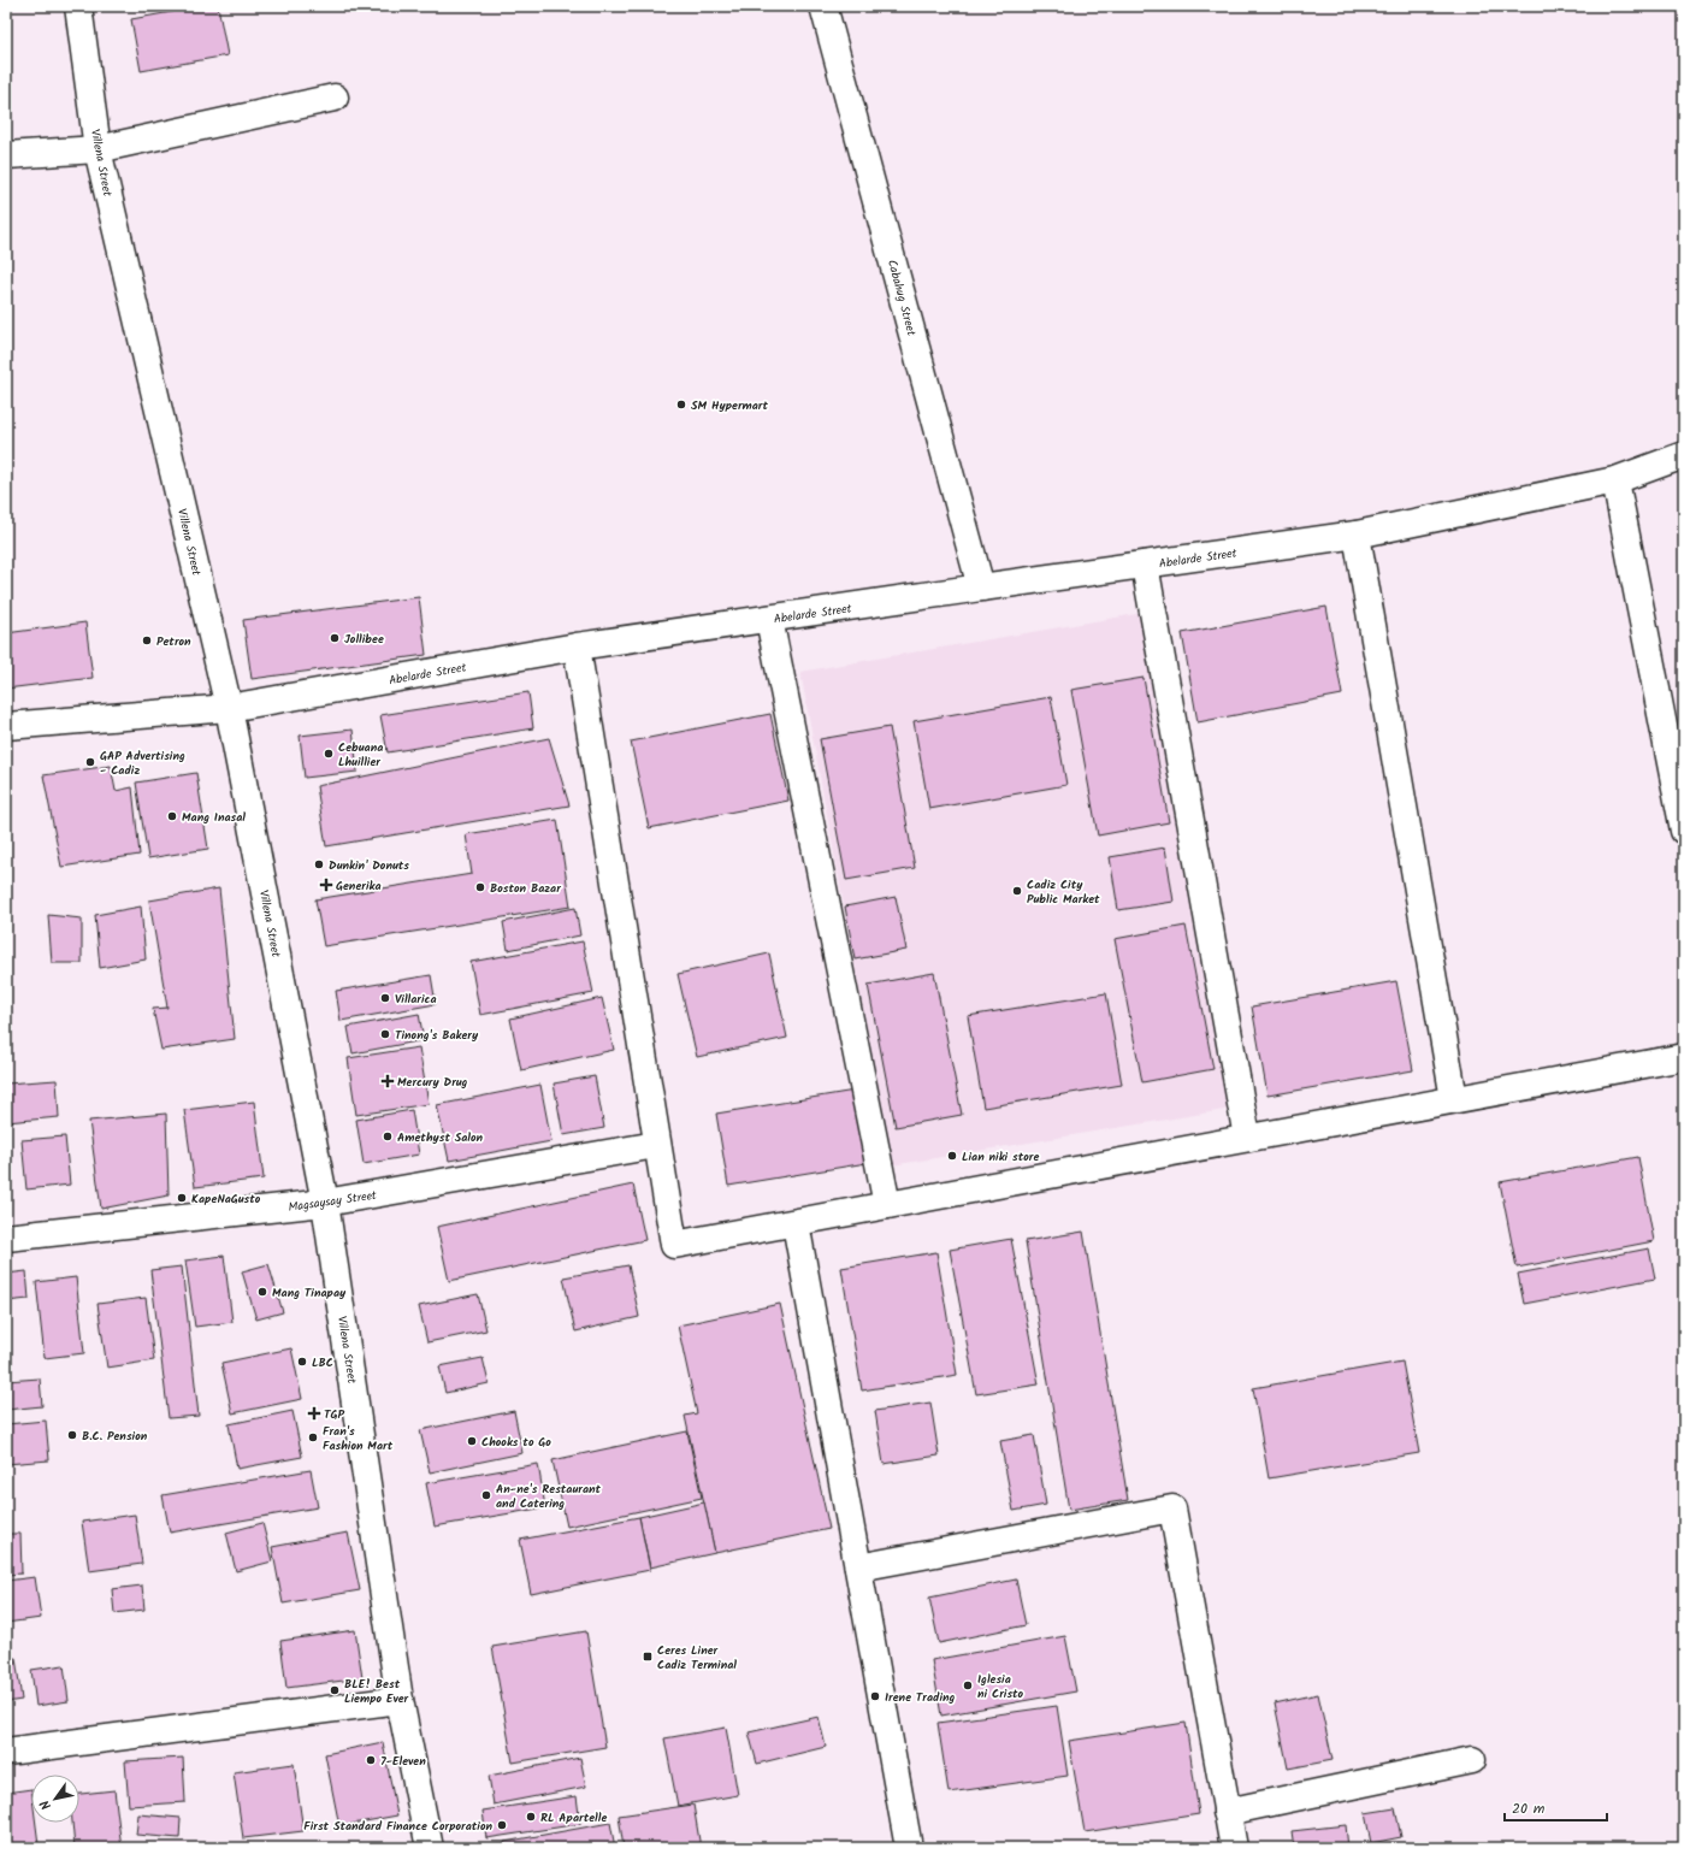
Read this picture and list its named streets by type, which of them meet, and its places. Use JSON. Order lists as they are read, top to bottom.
{
  "streets": {
    "street": [
      "Villena Street",
      "Cabahug Street",
      "Abelarde Street",
      "Magsaysay Street"
    ]
  },
  "crossings": [
    ["Villena Street", "Abelarde Street"],
    ["Villena Street", "Magsaysay Street"],
    ["Cabahug Street", "Abelarde Street"]
  ],
  "places": {
    "other": [
      "SM Hypermart",
      "Jollibee",
      "Petron",
      "Cebuana Lhuillier",
      "GAP Advertising - Cadiz",
      "Mang Inasal",
      "Dunkin' Donuts",
      "Boston Bazar",
      "Cadiz City Public Market",
      "Villarica",
      "Tinong's Bakery",
      "Amethyst Salon",
      "Lian niki store",
      "KapeNaGusto",
      "Mang Tinapay",
      "LBC",
      "B.C. Pension",
      "Fran's Fashion Mart",
      "Chooks to Go",
      "An-ne's Restaurant and Catering",
      "Iglesia ni Cristo",
      "BLE! Best Liempo Ever",
      "Irene Trading",
      "7-Eleven",
      "RL Apartelle",
      "First Standard Finance Corporation"
    ],
    "health": ["Generika", "Mercury Drug", "TGP"],
    "transit": ["Ceres Liner Cadiz Terminal"]
  },
  "scale_bar": "20 m",
  "north": "bottom left"
}
